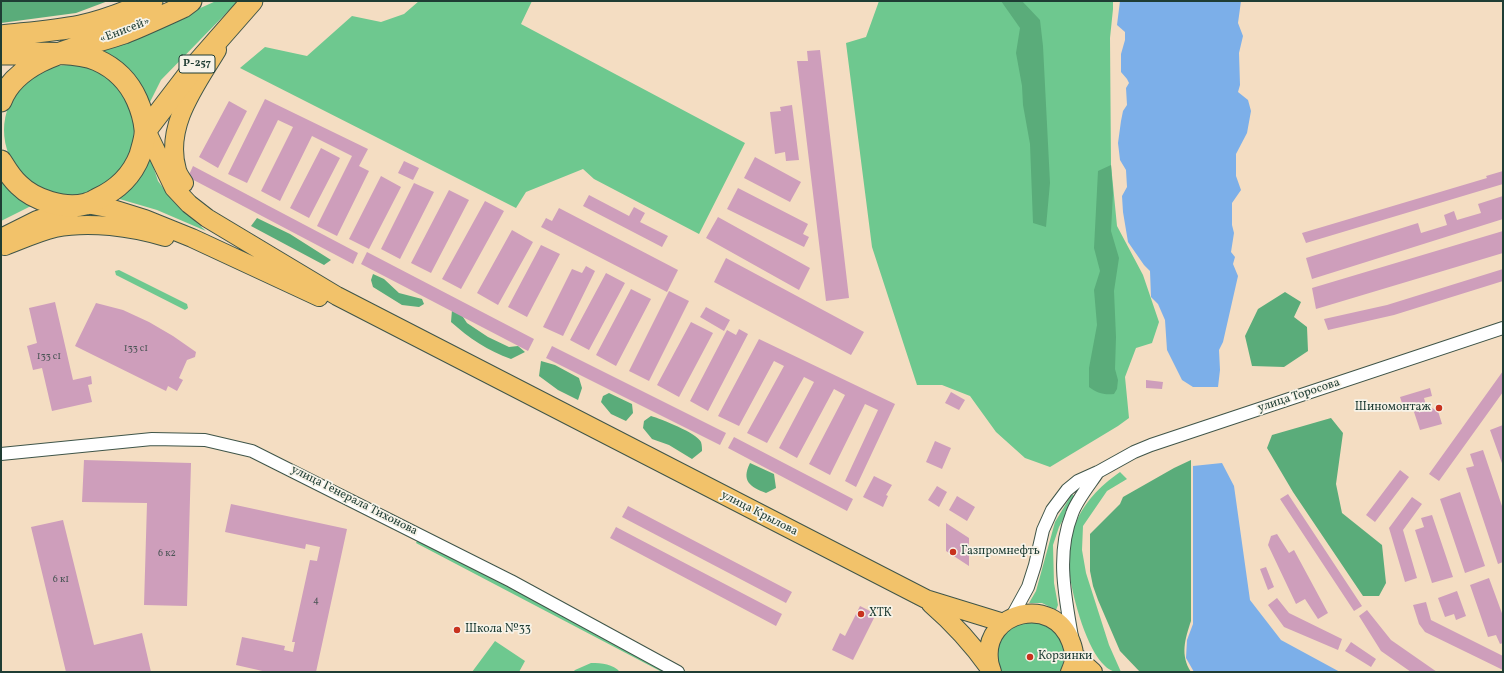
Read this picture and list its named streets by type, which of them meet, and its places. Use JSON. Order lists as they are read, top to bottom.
{
  "streets": {
    "highway": ["«Енисей»", "Р-257"],
    "main road": ["улица Крылова"],
    "street": ["улица Торосова", "улица Генерала Тихонова"]
  },
  "crossings": [
    ["«Енисей»", "Р-257"]
  ],
  "places": [
    "Шиномонтаж",
    "Газпромнефть",
    "ХТК",
    "Школа №33",
    "Корзинки"
  ],
  "house_numbers": [
    "133 с1",
    "133 с1",
    "6 к2",
    "6 к1",
    "4"
  ]
}
